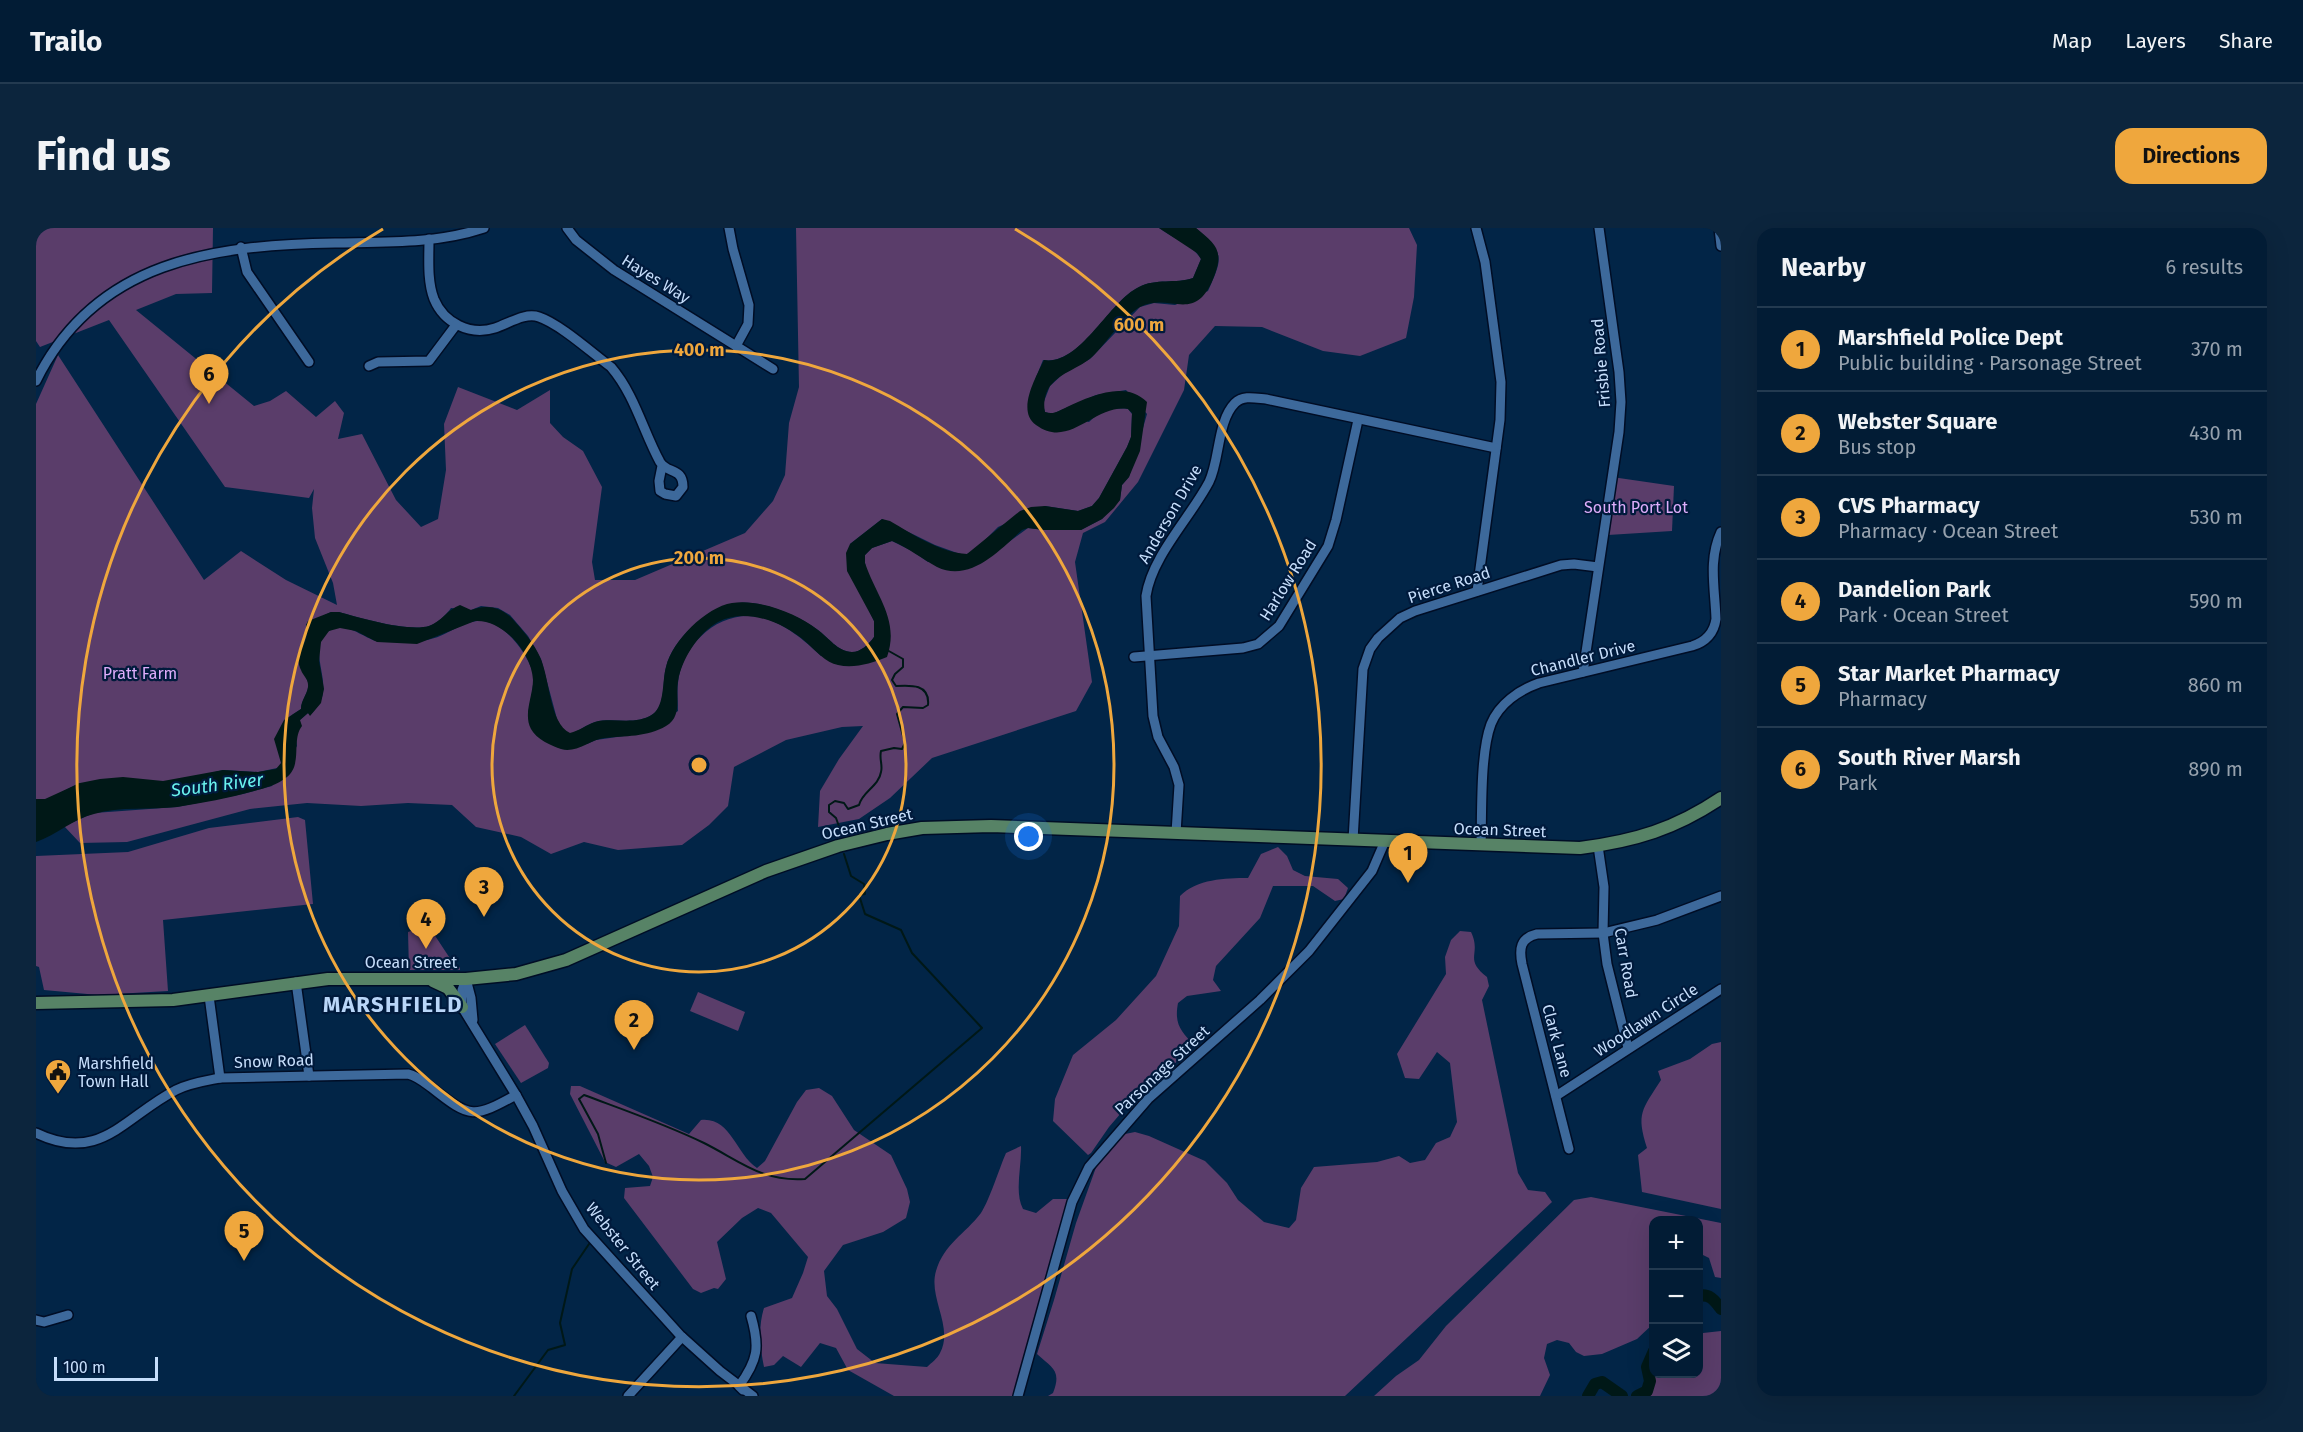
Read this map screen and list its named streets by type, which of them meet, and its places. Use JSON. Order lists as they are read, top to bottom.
{
  "streets": {
    "main road": ["Ocean Street"],
    "street": [
      "Hayes Way",
      "Frisbie Road",
      "Anderson Drive",
      "Harlow Road",
      "Pierce Road",
      "Chandler Drive",
      "Carr Road",
      "Woodlawn Circle",
      "Clark Lane",
      "Snow Road",
      "Parsonage Street",
      "Webster Street"
    ]
  },
  "crossings": [
    ["Frisbie Road", "Pierce Road"],
    ["Frisbie Road", "Chandler Drive"],
    ["Anderson Drive", "Harlow Road"],
    ["Anderson Drive", "Ocean Street"],
    ["Pierce Road", "Ocean Street"],
    ["Chandler Drive", "Ocean Street"],
    ["Ocean Street", "Carr Road"],
    ["Ocean Street", "Parsonage Street"],
    ["Ocean Street", "Webster Street"],
    ["Carr Road", "Woodlawn Circle"],
    ["Carr Road", "Clark Lane"],
    ["Woodlawn Circle", "Clark Lane"],
    ["Snow Road", "Webster Street"]
  ],
  "districts": ["MARSHFIELD"],
  "water": ["South River"],
  "parks": ["South Port Lot", "Pratt Farm"],
  "places": {
    "public building": ["Marshfield Town Hall"]
  },
  "scale_bar": "100 m",
  "page": {
    "header": "Trailo",
    "nav": ["Map", "Layers", "Share"],
    "buttons": "Directions",
    "title": "Find us",
    "heading": ["Nearby", "6 results"],
    "list": [
      {
        "mark": "1",
        "name": "Marshfield Police Dept",
        "note": "Public building · Parsonage Street",
        "value": "370 m"
      },
      {
        "mark": "2",
        "name": "Webster Square",
        "note": "Bus stop",
        "value": "430 m"
      },
      {
        "mark": "3",
        "name": "CVS Pharmacy",
        "note": "Pharmacy · Ocean Street",
        "value": "530 m"
      },
      {
        "mark": "4",
        "name": "Dandelion Park",
        "note": "Park · Ocean Street",
        "value": "590 m"
      },
      {
        "mark": "5",
        "name": "Star Market Pharmacy",
        "note": "Pharmacy",
        "value": "860 m"
      },
      {
        "mark": "6",
        "name": "South River Marsh",
        "note": "Park",
        "value": "890 m"
      }
    ],
    "pins": [
      "6",
      "1",
      "3",
      "4",
      "2",
      "5"
    ],
    "map_buttons": ["+", "−"],
    "scale": "100 m"
  },
  "rings": ["600 m", "400 m", "200 m"]
}
